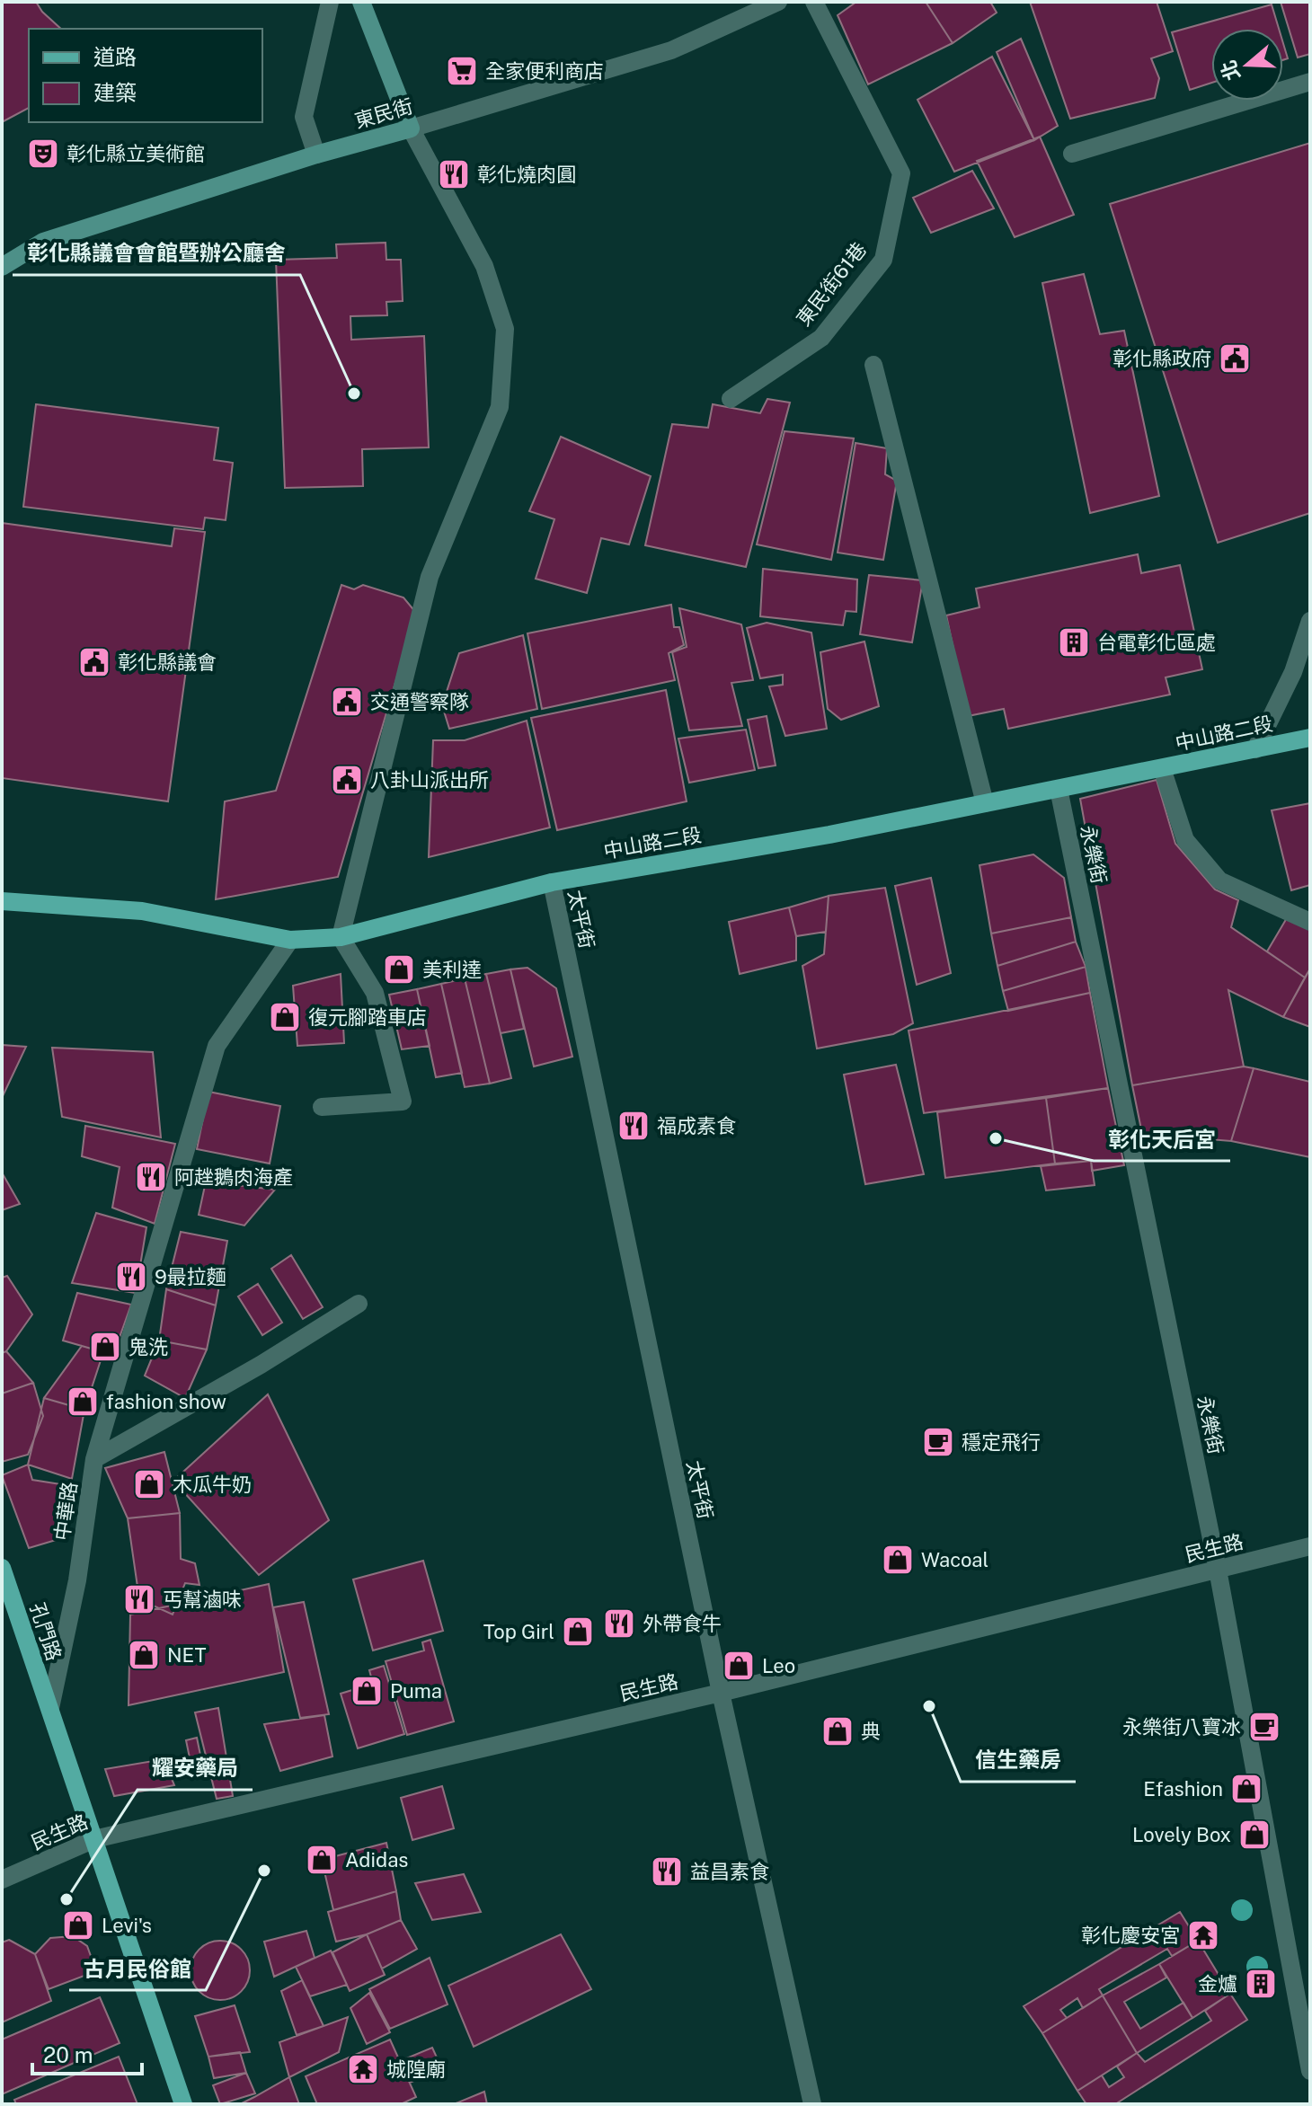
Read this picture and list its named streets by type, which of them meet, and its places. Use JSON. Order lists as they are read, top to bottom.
{
  "streets": {
    "main road": ["東民街", "中山路二段", "孔門路"],
    "street": [
      "東民街61巷",
      "永樂街",
      "太平街",
      "中華路",
      "民生路"
    ]
  },
  "crossings": [
    ["中山路二段", "永樂街"],
    ["中山路二段", "太平街"],
    ["中山路二段", "中華路"],
    ["永樂街", "民生路"],
    ["太平街", "民生路"],
    ["中華路", "孔門路"]
  ],
  "places": {
    "supermarket": ["全家便利商店"],
    "theatre": ["彰化縣立美術館"],
    "restaurant": [
      "彰化燒肉圓",
      "福成素食",
      "阿趖鵝肉海產",
      "9最拉麵",
      "丐幫滷味",
      "外帶食牛",
      "益昌素食"
    ],
    "public building": [
      "彰化縣政府",
      "彰化縣議會",
      "交通警察隊",
      "八卦山派出所"
    ],
    "other": [
      "彰化縣議會會館暨辦公廳舍",
      "彰化天后宮",
      "信生藥房",
      "古月民俗館",
      "耀安藥局"
    ],
    "building": ["台電彰化區處", "金爐"],
    "shop": [
      "美利達",
      "復元腳踏車店",
      "鬼洗",
      "fashion show",
      "木瓜牛奶",
      "Wacoal",
      "Top Girl",
      "NET",
      "Leo",
      "Puma",
      "典",
      "Efashion",
      "Lovely Box",
      "Adidas",
      "Levi's"
    ],
    "cafe": ["穩定飛行", "永樂街八寶冰"],
    "temple": ["彰化慶安宮", "城隍廟"]
  },
  "legend": ["道路", "建築"],
  "scale_bar": "20 m",
  "north": "left"
}
